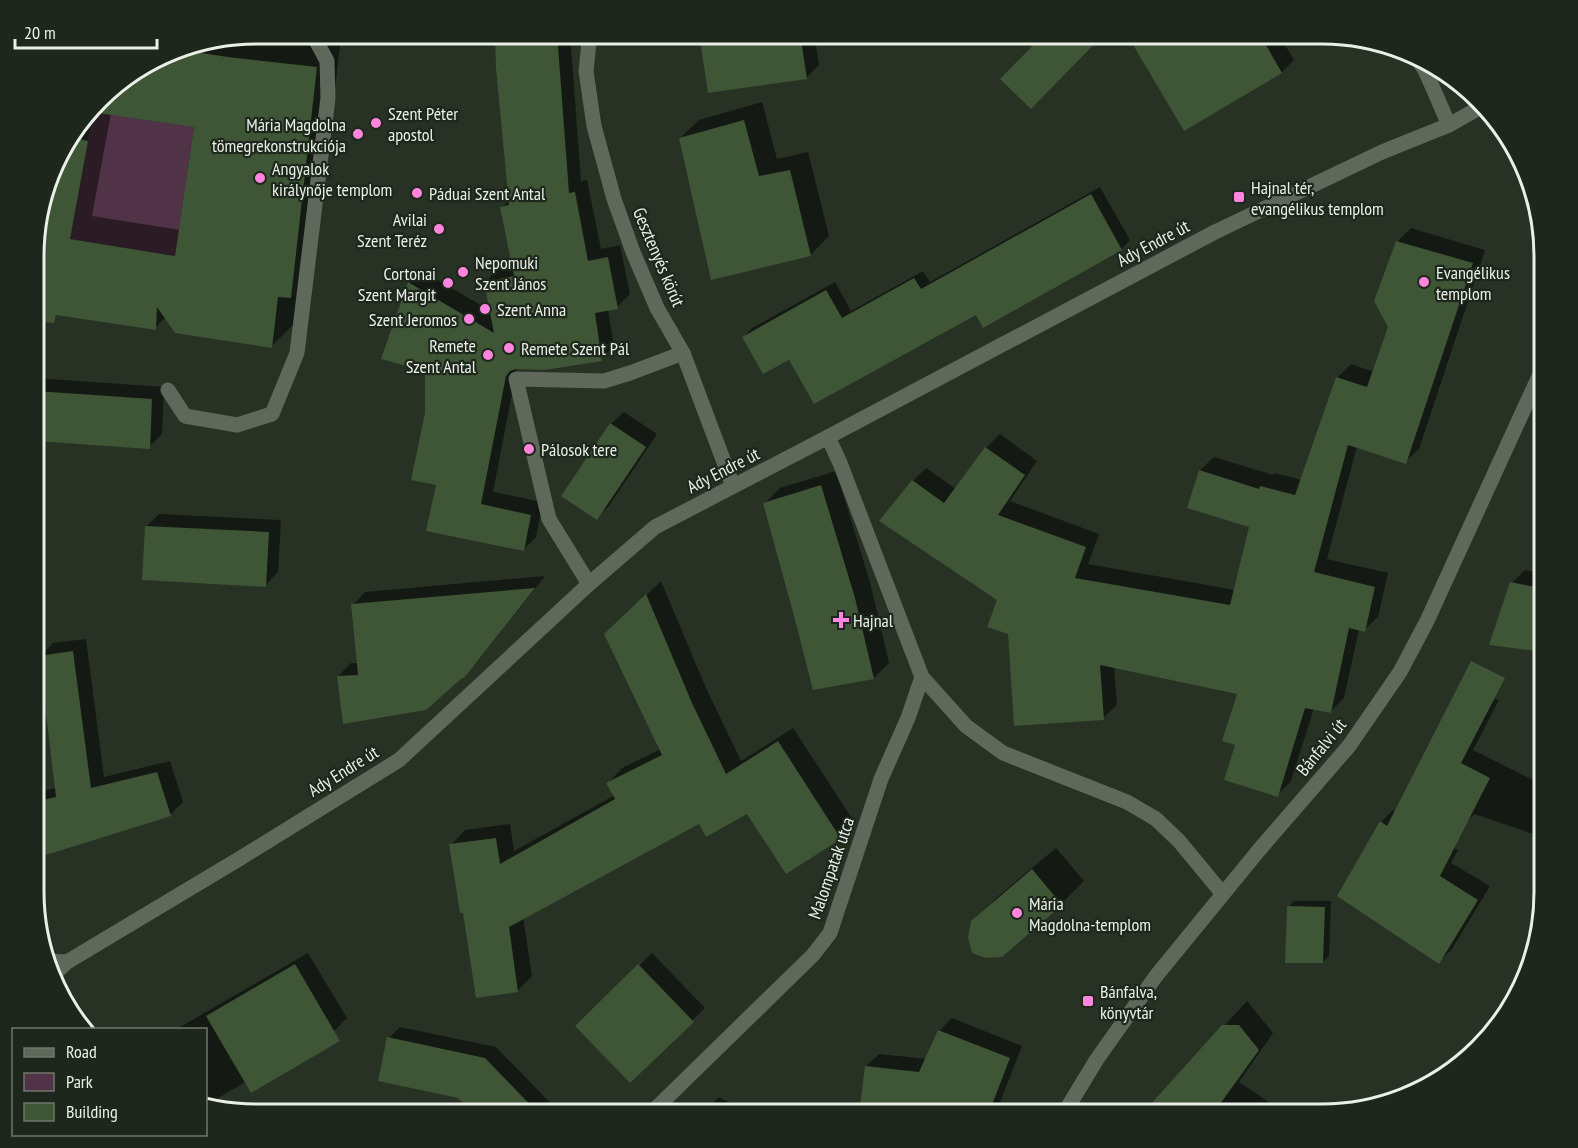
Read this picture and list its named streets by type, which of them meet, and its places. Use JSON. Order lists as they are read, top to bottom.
{
  "streets": {
    "street": [
      "Ady Endre út",
      "Gesztenyés körút",
      "Bánfalvi út",
      "Malompatak utca"
    ]
  },
  "crossings": [
    ["Ady Endre út", "Gesztenyés körút"]
  ],
  "places": {
    "other": [
      "Szent Péter apostol",
      "Mária Magdolna tömegrekonstrukciója",
      "Angyalok királynője templom",
      "Páduai Szent Antal",
      "Avilai Szent Teréz",
      "Nepomuki Szent János",
      "Evangélikus templom",
      "Cortonai Szent Margit",
      "Szent Anna",
      "Szent Jeromos",
      "Remete Szent Pál",
      "Remete Szent Antal",
      "Pálosok tere",
      "Mária Magdolna-templom"
    ],
    "transit": ["Hajnal tér, evangélikus templom", "Bánfalva, könyvtár"],
    "health": ["Hajnal"]
  },
  "legend": ["Road", "Park", "Building"],
  "scale_bar": "20 m"
}
